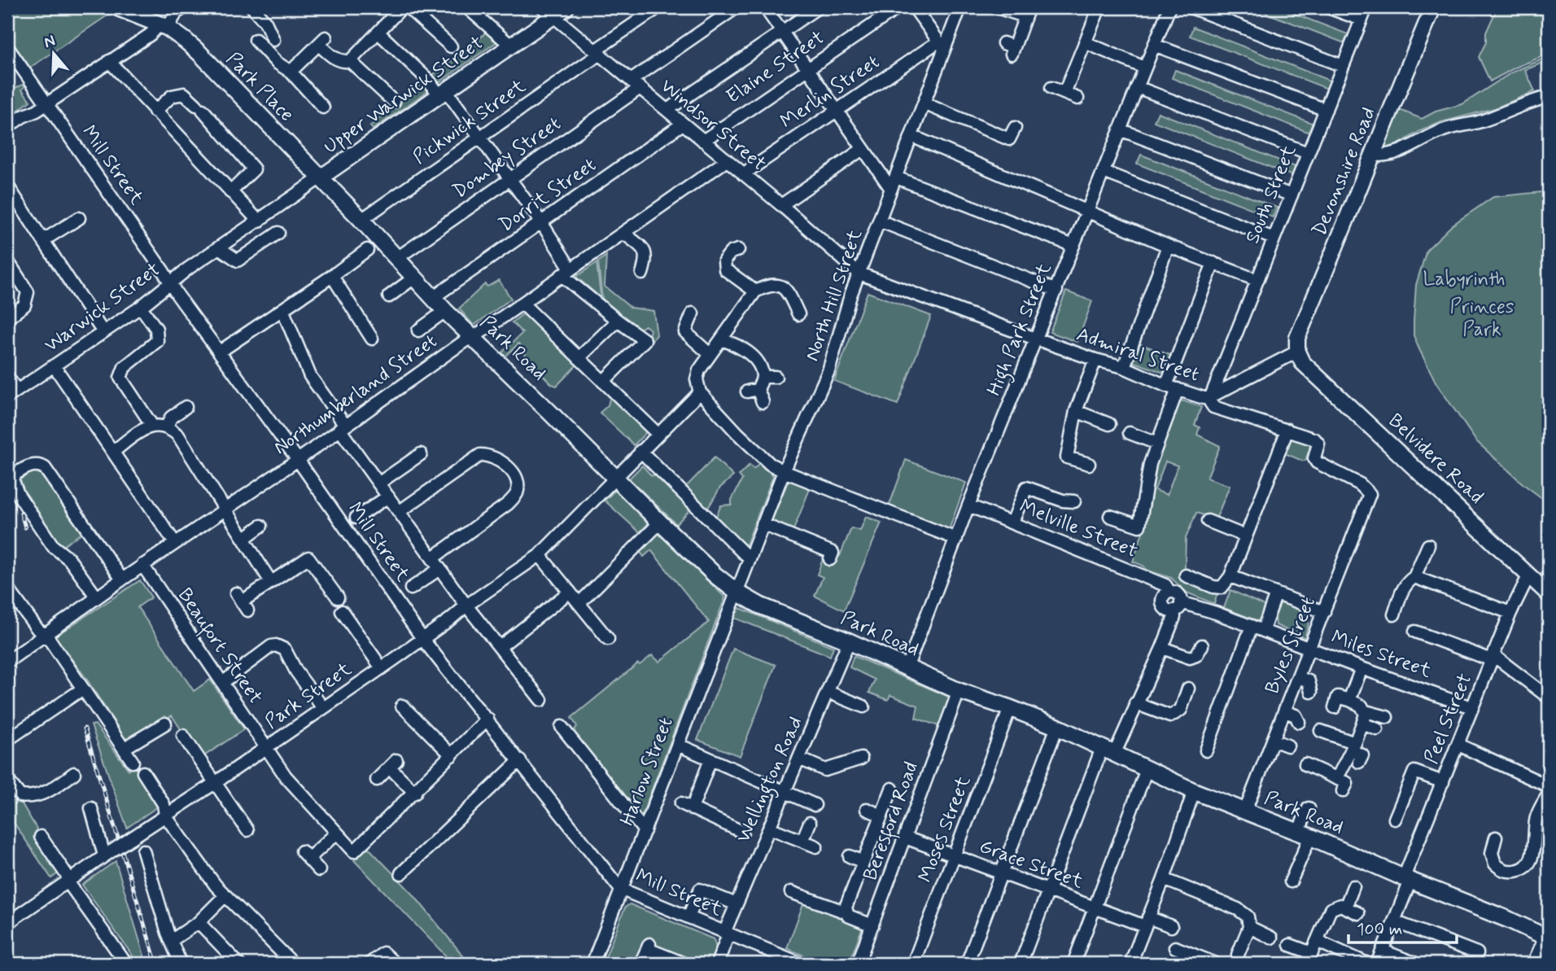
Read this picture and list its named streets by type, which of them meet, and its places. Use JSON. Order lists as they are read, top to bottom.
{
  "streets": {
    "highway": ["Park Place", "Park Road"],
    "main road": ["Upper Warwick Street", "Devonshire Road", "Belvidere Road"],
    "street": [
      "Elaine Street",
      "Merlin Street",
      "Pickwick Street",
      "Windsor Street",
      "Dombey Street",
      "Mill Street",
      "South Street",
      "Dorrit Street",
      "North Hill Street",
      "Warwick Street",
      "High Park Street",
      "Admiral Street",
      "Northumberland Street",
      "Melville Street",
      "Byles Street",
      "Beaufort Street",
      "Miles Street",
      "Park Street",
      "Peel Street",
      "Harlow Street",
      "Wellington Road",
      "Beresford Road",
      "Moses Street",
      "Grace Street"
    ]
  },
  "crossings": [
    ["Elaine Street", "Windsor Street"],
    ["Park Place", "Upper Warwick Street"],
    ["Park Place", "Warwick Street"],
    ["Park Place", "Park Road"],
    ["Merlin Street", "Windsor Street"],
    ["Merlin Street", "North Hill Street"],
    ["Upper Warwick Street", "Windsor Street"],
    ["Upper Warwick Street", "Warwick Street"],
    ["Upper Warwick Street", "Park Road"],
    ["Pickwick Street", "Windsor Street"],
    ["Pickwick Street", "Park Road"],
    ["Windsor Street", "Dombey Street"],
    ["Windsor Street", "Dorrit Street"],
    ["Windsor Street", "North Hill Street"],
    ["Windsor Street", "Admiral Street"],
    ["Windsor Street", "Northumberland Street"],
    ["Dombey Street", "Park Road"],
    ["Mill Street", "Warwick Street"],
    ["Mill Street", "Northumberland Street"],
    ["Mill Street", "Park Street"],
    ["Mill Street", "Harlow Street"],
    ["Mill Street", "Wellington Road"],
    ["Devonshire Road", "Belvidere Road"],
    ["South Street", "Admiral Street"],
    ["Dorrit Street", "Park Road"],
    ["North Hill Street", "Park Road"],
    ["North Hill Street", "Admiral Street"],
    ["North Hill Street", "Harlow Street"],
    ["Warwick Street", "Park Road"],
    ["High Park Street", "Park Road"],
    ["High Park Street", "Admiral Street"],
    ["High Park Street", "Melville Street"],
    ["Park Road", "Northumberland Street"],
    ["Park Road", "Byles Street"],
    ["Park Road", "Park Street"],
    ["Park Road", "Peel Street"],
    ["Park Road", "Harlow Street"],
    ["Park Road", "Wellington Road"],
    ["Park Road", "Beresford Road"],
    ["Park Road", "Moses Street"],
    ["Admiral Street", "Byles Street"],
    ["Northumberland Street", "Beaufort Street"],
    ["Belvidere Road", "Peel Street"],
    ["Melville Street", "Miles Street"],
    ["Byles Street", "Miles Street"],
    ["Beaufort Street", "Park Street"],
    ["Miles Street", "Peel Street"],
    ["Beresford Road", "Grace Street"],
    ["Moses Street", "Grace Street"]
  ],
  "parks": ["Labyrinth", "Princes Park"],
  "scale_bar": "100 m",
  "north": "top"
}
